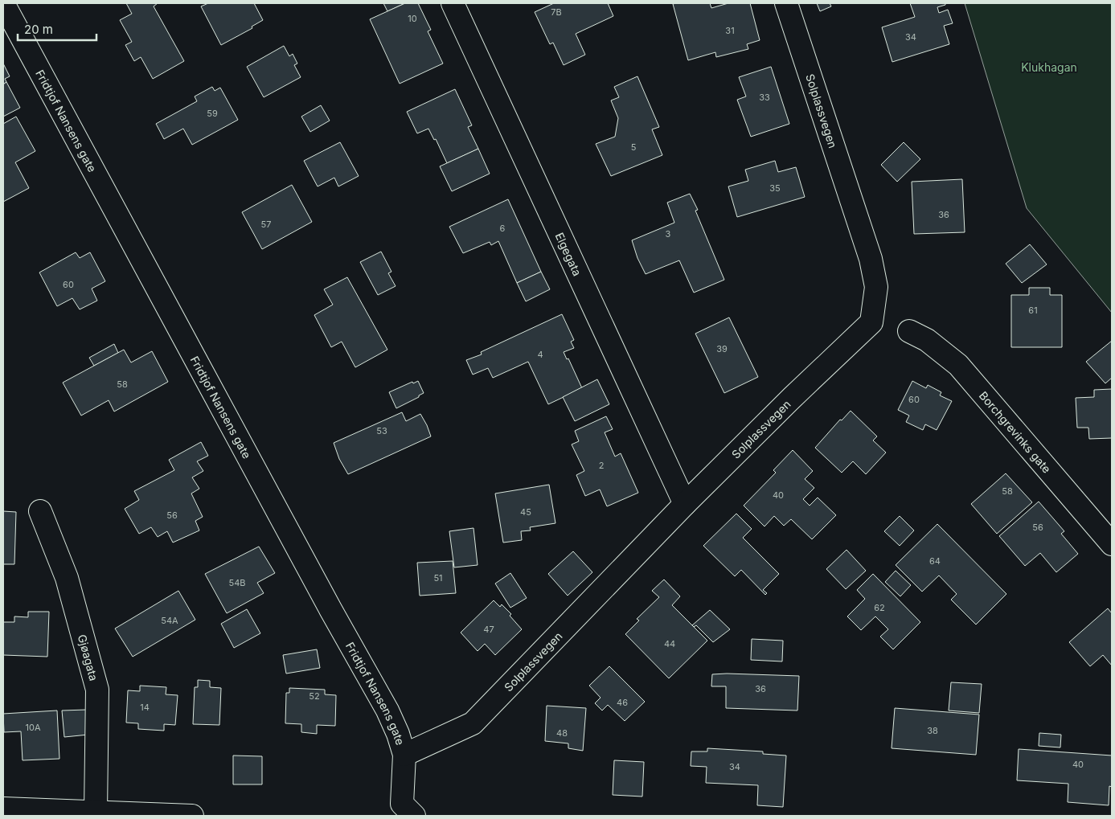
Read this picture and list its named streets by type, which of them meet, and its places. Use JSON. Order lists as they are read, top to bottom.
{
  "streets": {
    "street": [
      "Solplassvegen",
      "Fridtjof Nansens gate",
      "Elgegata",
      "Borchgrevinks gate",
      "Gjøagata"
    ]
  },
  "crossings": [
    ["Solplassvegen", "Fridtjof Nansens gate"],
    ["Solplassvegen", "Elgegata"]
  ],
  "parks": ["Klukhagan"],
  "house_numbers": [
    "7B",
    "10",
    "31",
    "34",
    "33",
    "59",
    "5",
    "35",
    "36",
    "57",
    "6",
    "3",
    "60",
    "61",
    "39",
    "4",
    "58",
    "60",
    "53",
    "2",
    "58",
    "40",
    "45",
    "56",
    "56",
    "64",
    "51",
    "54B",
    "62",
    "54A",
    "47",
    "44",
    "36",
    "52",
    "46",
    "14",
    "10A",
    "38",
    "48",
    "40",
    "34"
  ],
  "scale_bar": "20 m"
}
